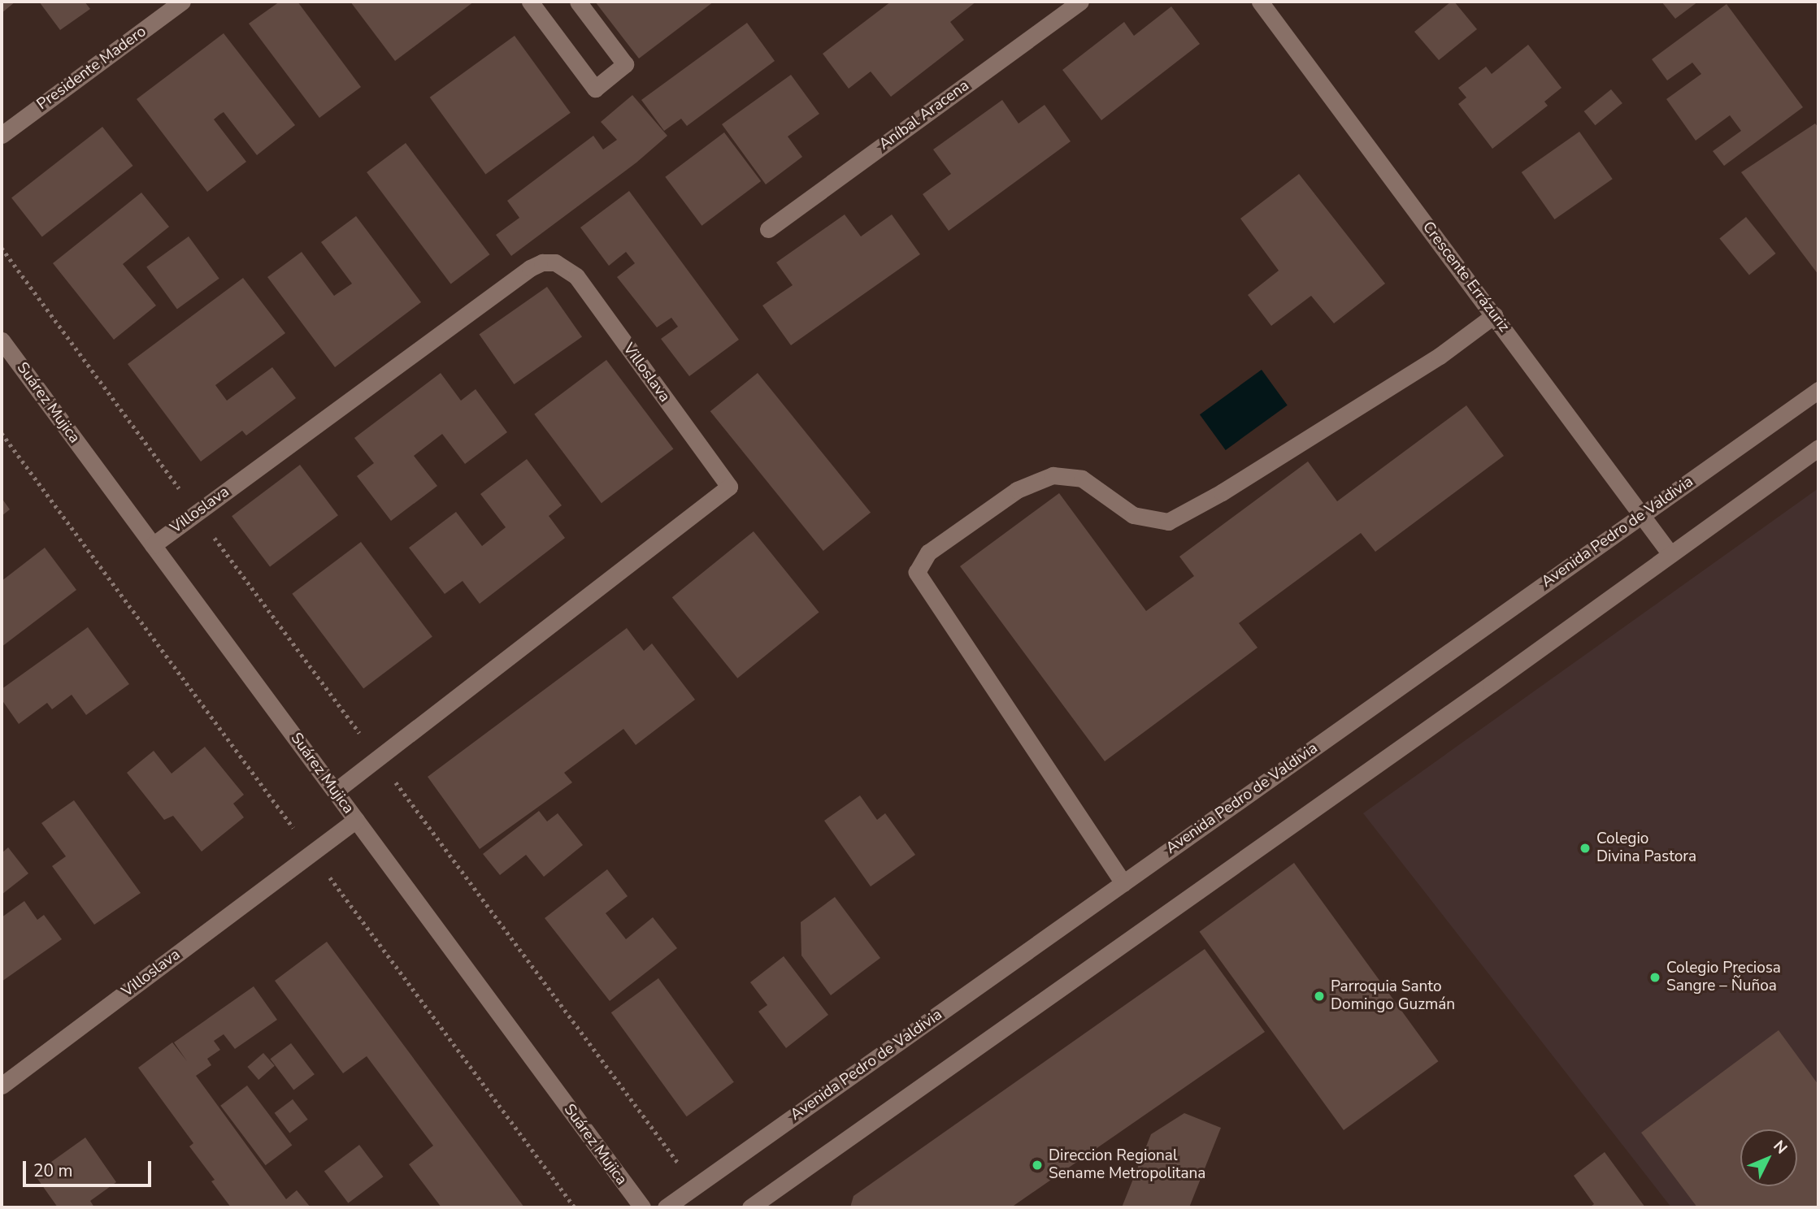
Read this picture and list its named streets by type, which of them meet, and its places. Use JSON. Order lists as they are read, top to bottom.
{
  "streets": {
    "street": [
      "Presidente Madero",
      "Aníbal Aracena",
      "Crescente Errázuriz",
      "Villoslava",
      "Suárez Mujica",
      "Avenida Pedro de Valdivia"
    ]
  },
  "crossings": [
    ["Crescente Errázuriz", "Avenida Pedro de Valdivia"],
    ["Villoslava", "Suárez Mujica"]
  ],
  "places": [
    "Colegio Divina Pastora",
    "Colegio Preciosa Sangre – Ñuñoa",
    "Parroquia Santo Domingo Guzmán",
    "Direccion Regional Sename Metropolitana"
  ],
  "scale_bar": "20 m",
  "north": "top right"
}
